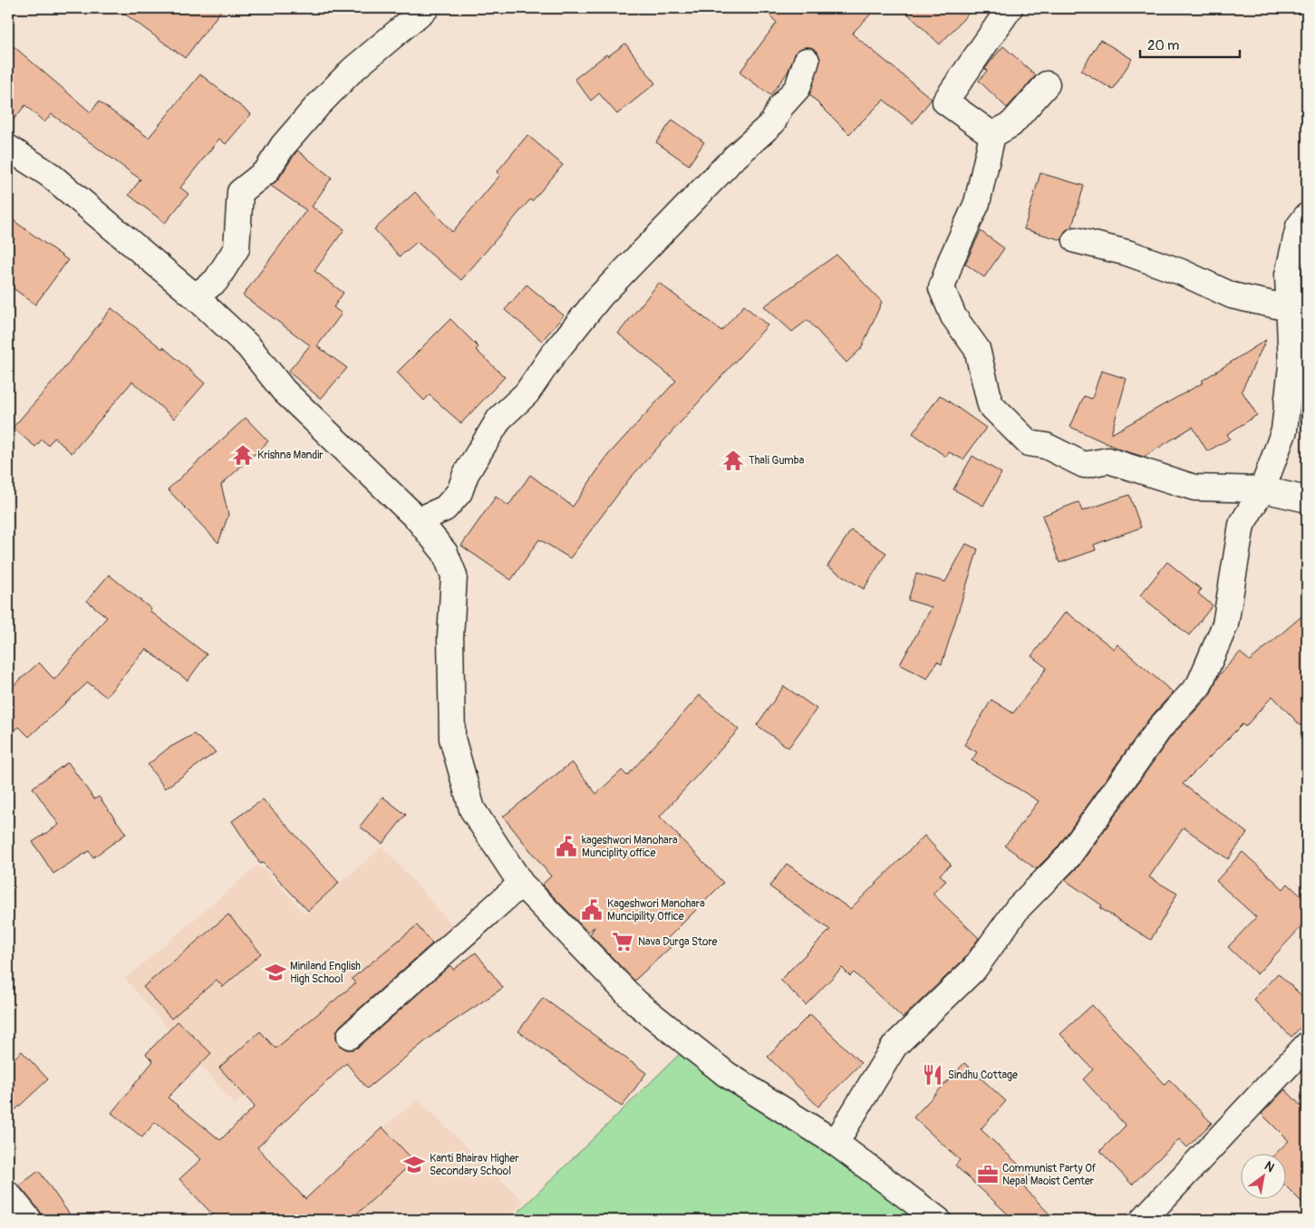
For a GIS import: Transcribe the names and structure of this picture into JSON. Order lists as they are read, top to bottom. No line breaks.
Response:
{"places":{"temple":["Krishna Mandir","Thali Gumba"],"public building":["kageshwori Manohara Munciplity office","Kageshwori Manohara Muncipility Office"],"supermarket":["Nava Durga Store"],"school or university":["Miniland English High School","Kanti Bhairav Higher Secondary School"],"restaurant":["Sindhu Cottage"],"office":["Communist Party Of Nepal Maoist Center"]},"scale_bar":"20 m","north":"top right"}
